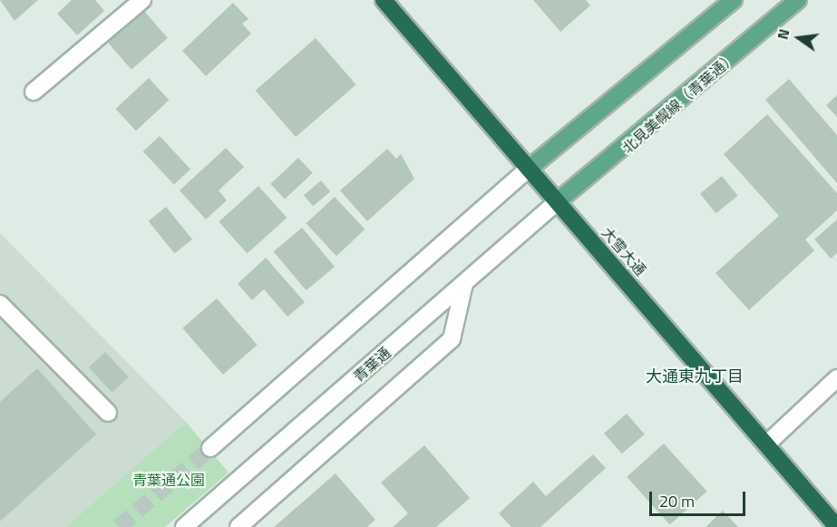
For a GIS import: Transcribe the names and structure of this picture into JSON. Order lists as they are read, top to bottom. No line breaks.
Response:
{"streets":{"highway":["大雪大通"],"main road":["北見美幌線（青葉通）"],"street":["青葉通"]},"crossings":[["北見美幌線（青葉通）","大雪大通"],["北見美幌線（青葉通）","青葉通"],["大雪大通","青葉通"]],"districts":["大通東九丁目"],"parks":["青葉通公園"],"scale_bar":"20 m","north":"left"}
